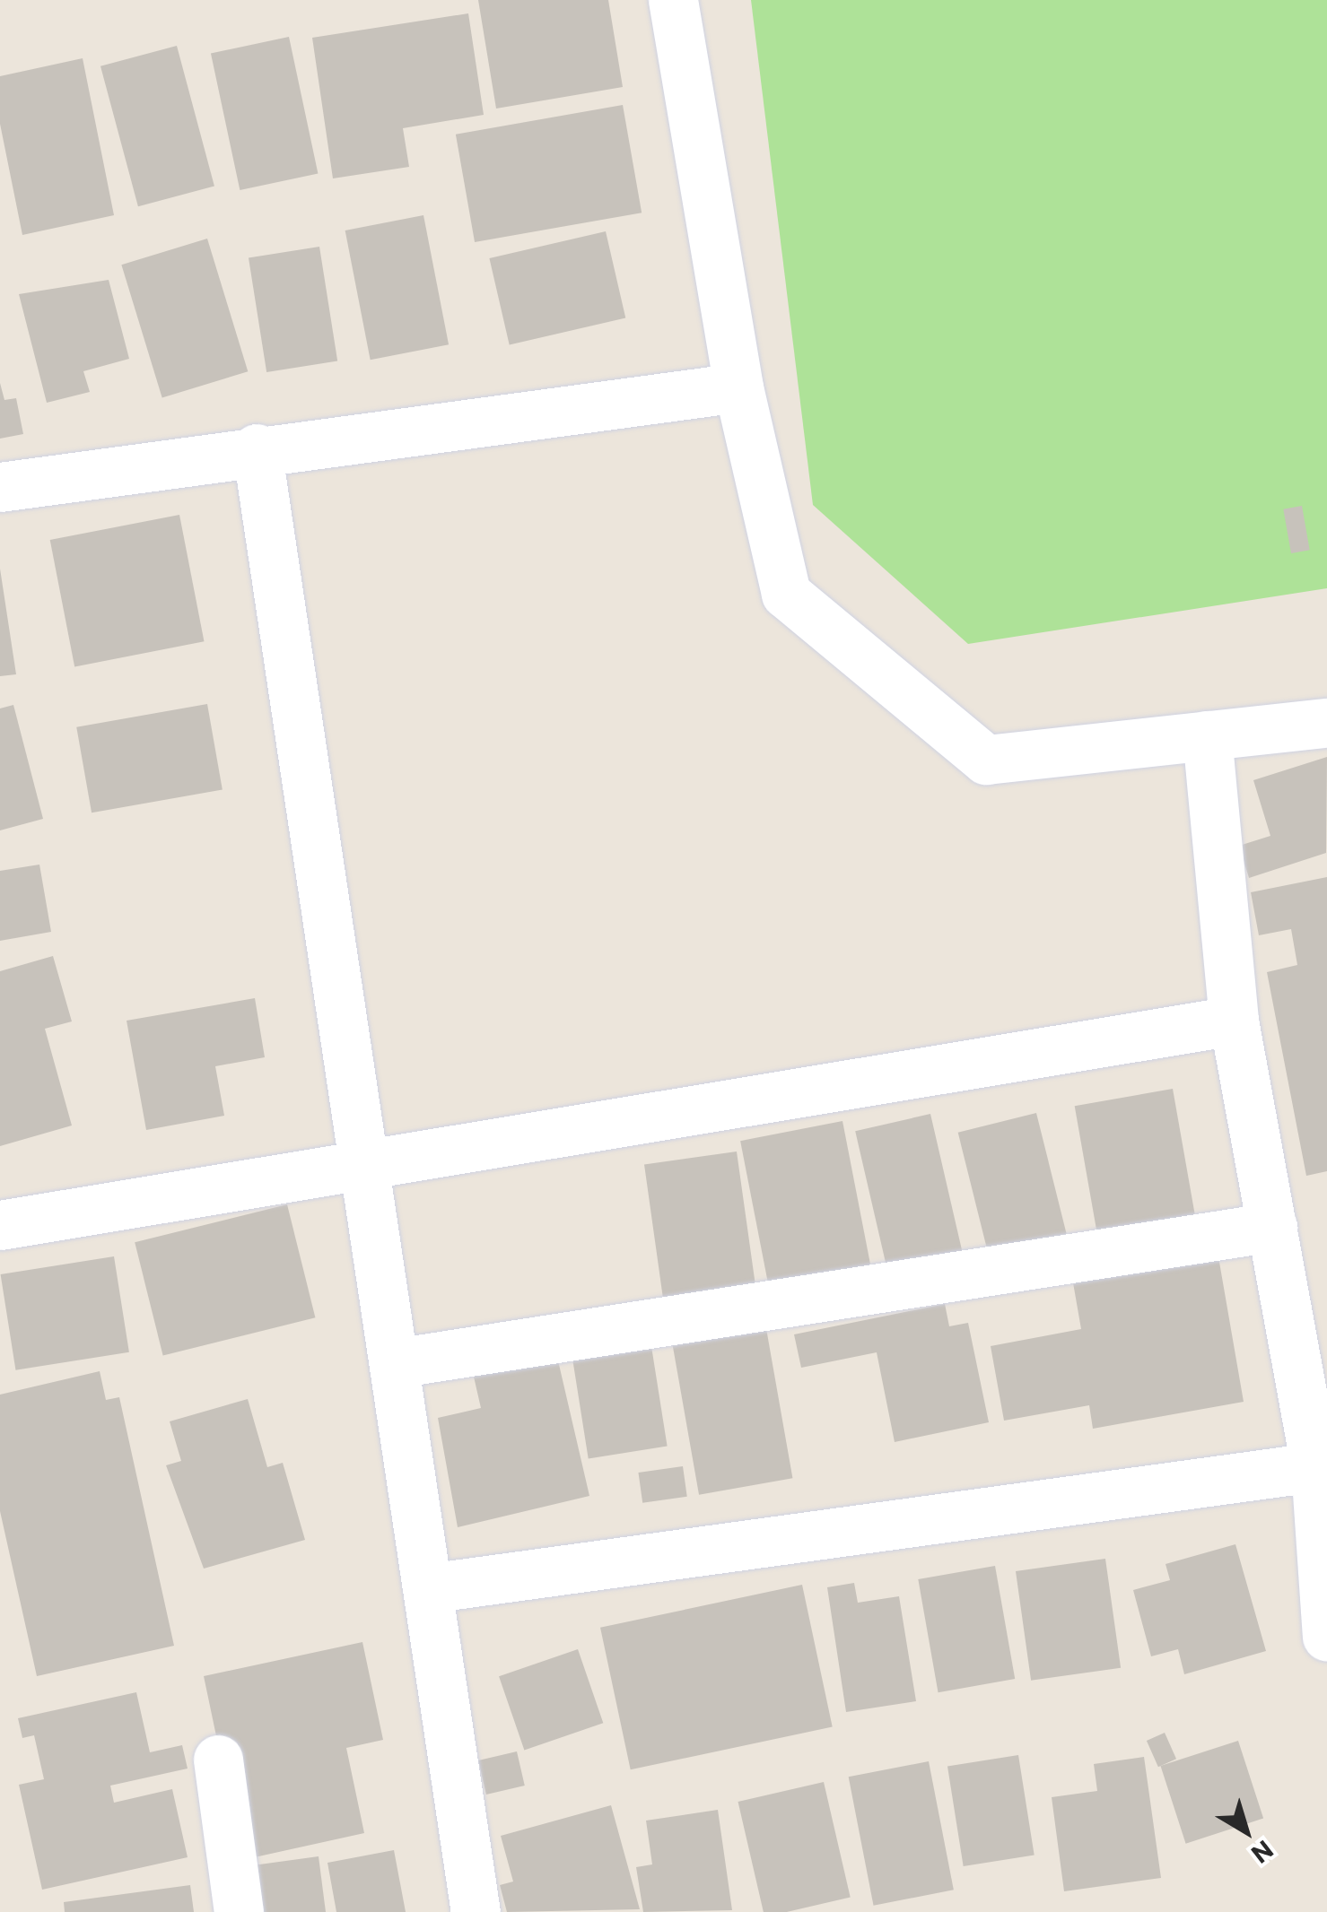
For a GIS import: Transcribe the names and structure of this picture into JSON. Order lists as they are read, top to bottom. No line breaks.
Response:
{"north":"bottom right"}
